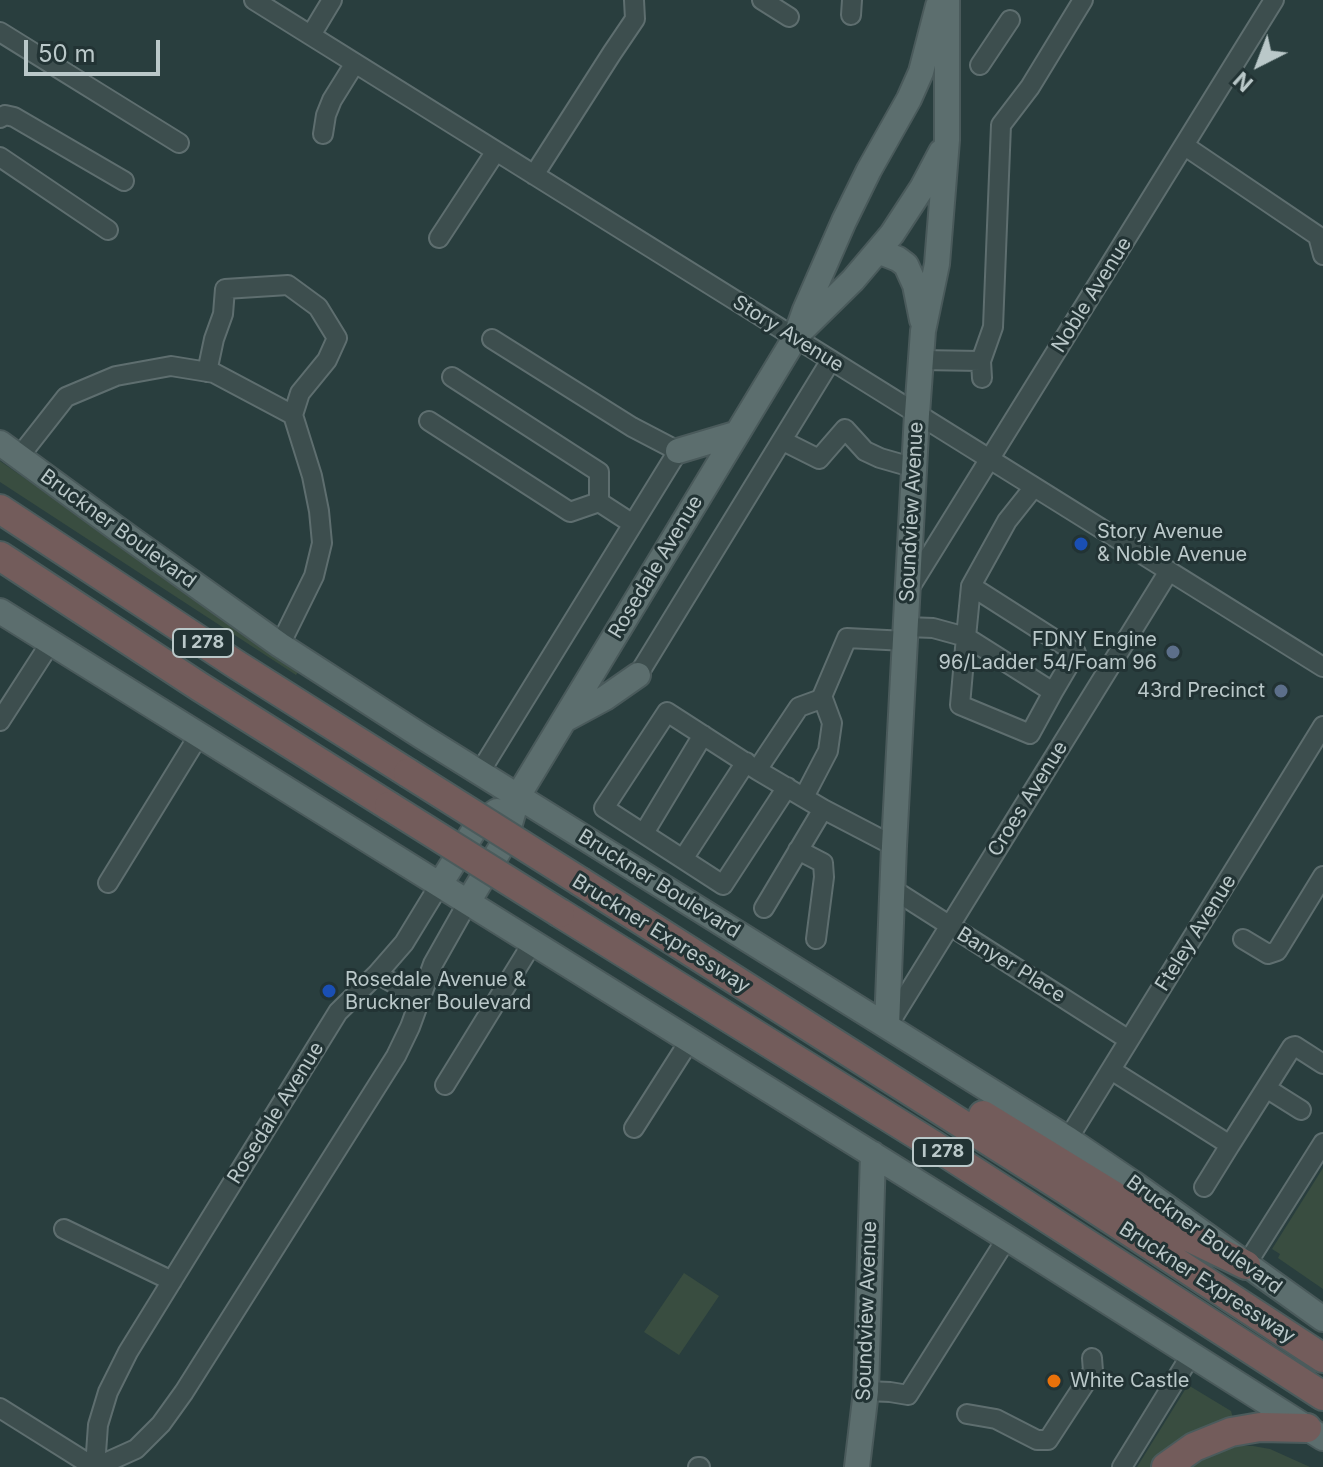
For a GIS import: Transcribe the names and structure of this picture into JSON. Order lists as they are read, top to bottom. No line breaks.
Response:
{"streets":{"highway":["I 278","Bruckner Expressway"],"main road":["Soundview Avenue","Bruckner Boulevard","Rosedale Avenue"],"street":["Noble Avenue","Story Avenue","Croes Avenue","Fteley Avenue","Banyer Place"]},"crossings":[["Noble Avenue","Story Avenue"],["Noble Avenue","Soundview Avenue"],["Story Avenue","Soundview Avenue"],["Story Avenue","Rosedale Avenue"],["Story Avenue","Croes Avenue"],["Soundview Avenue","Bruckner Boulevard"],["Soundview Avenue","Rosedale Avenue"],["Soundview Avenue","Croes Avenue"],["Soundview Avenue","Banyer Place"],["Bruckner Boulevard","Rosedale Avenue"],["Bruckner Boulevard","Croes Avenue"],["Bruckner Boulevard","Fteley Avenue"],["Croes Avenue","Banyer Place"],["Fteley Avenue","Banyer Place"]],"places":["Story Avenue & Noble Avenue","FDNY Engine 96/Ladder 54/Foam 96","43rd Precinct","Rosedale Avenue & Bruckner Boulevard","White Castle"],"scale_bar":"50 m","north":"bottom left"}
